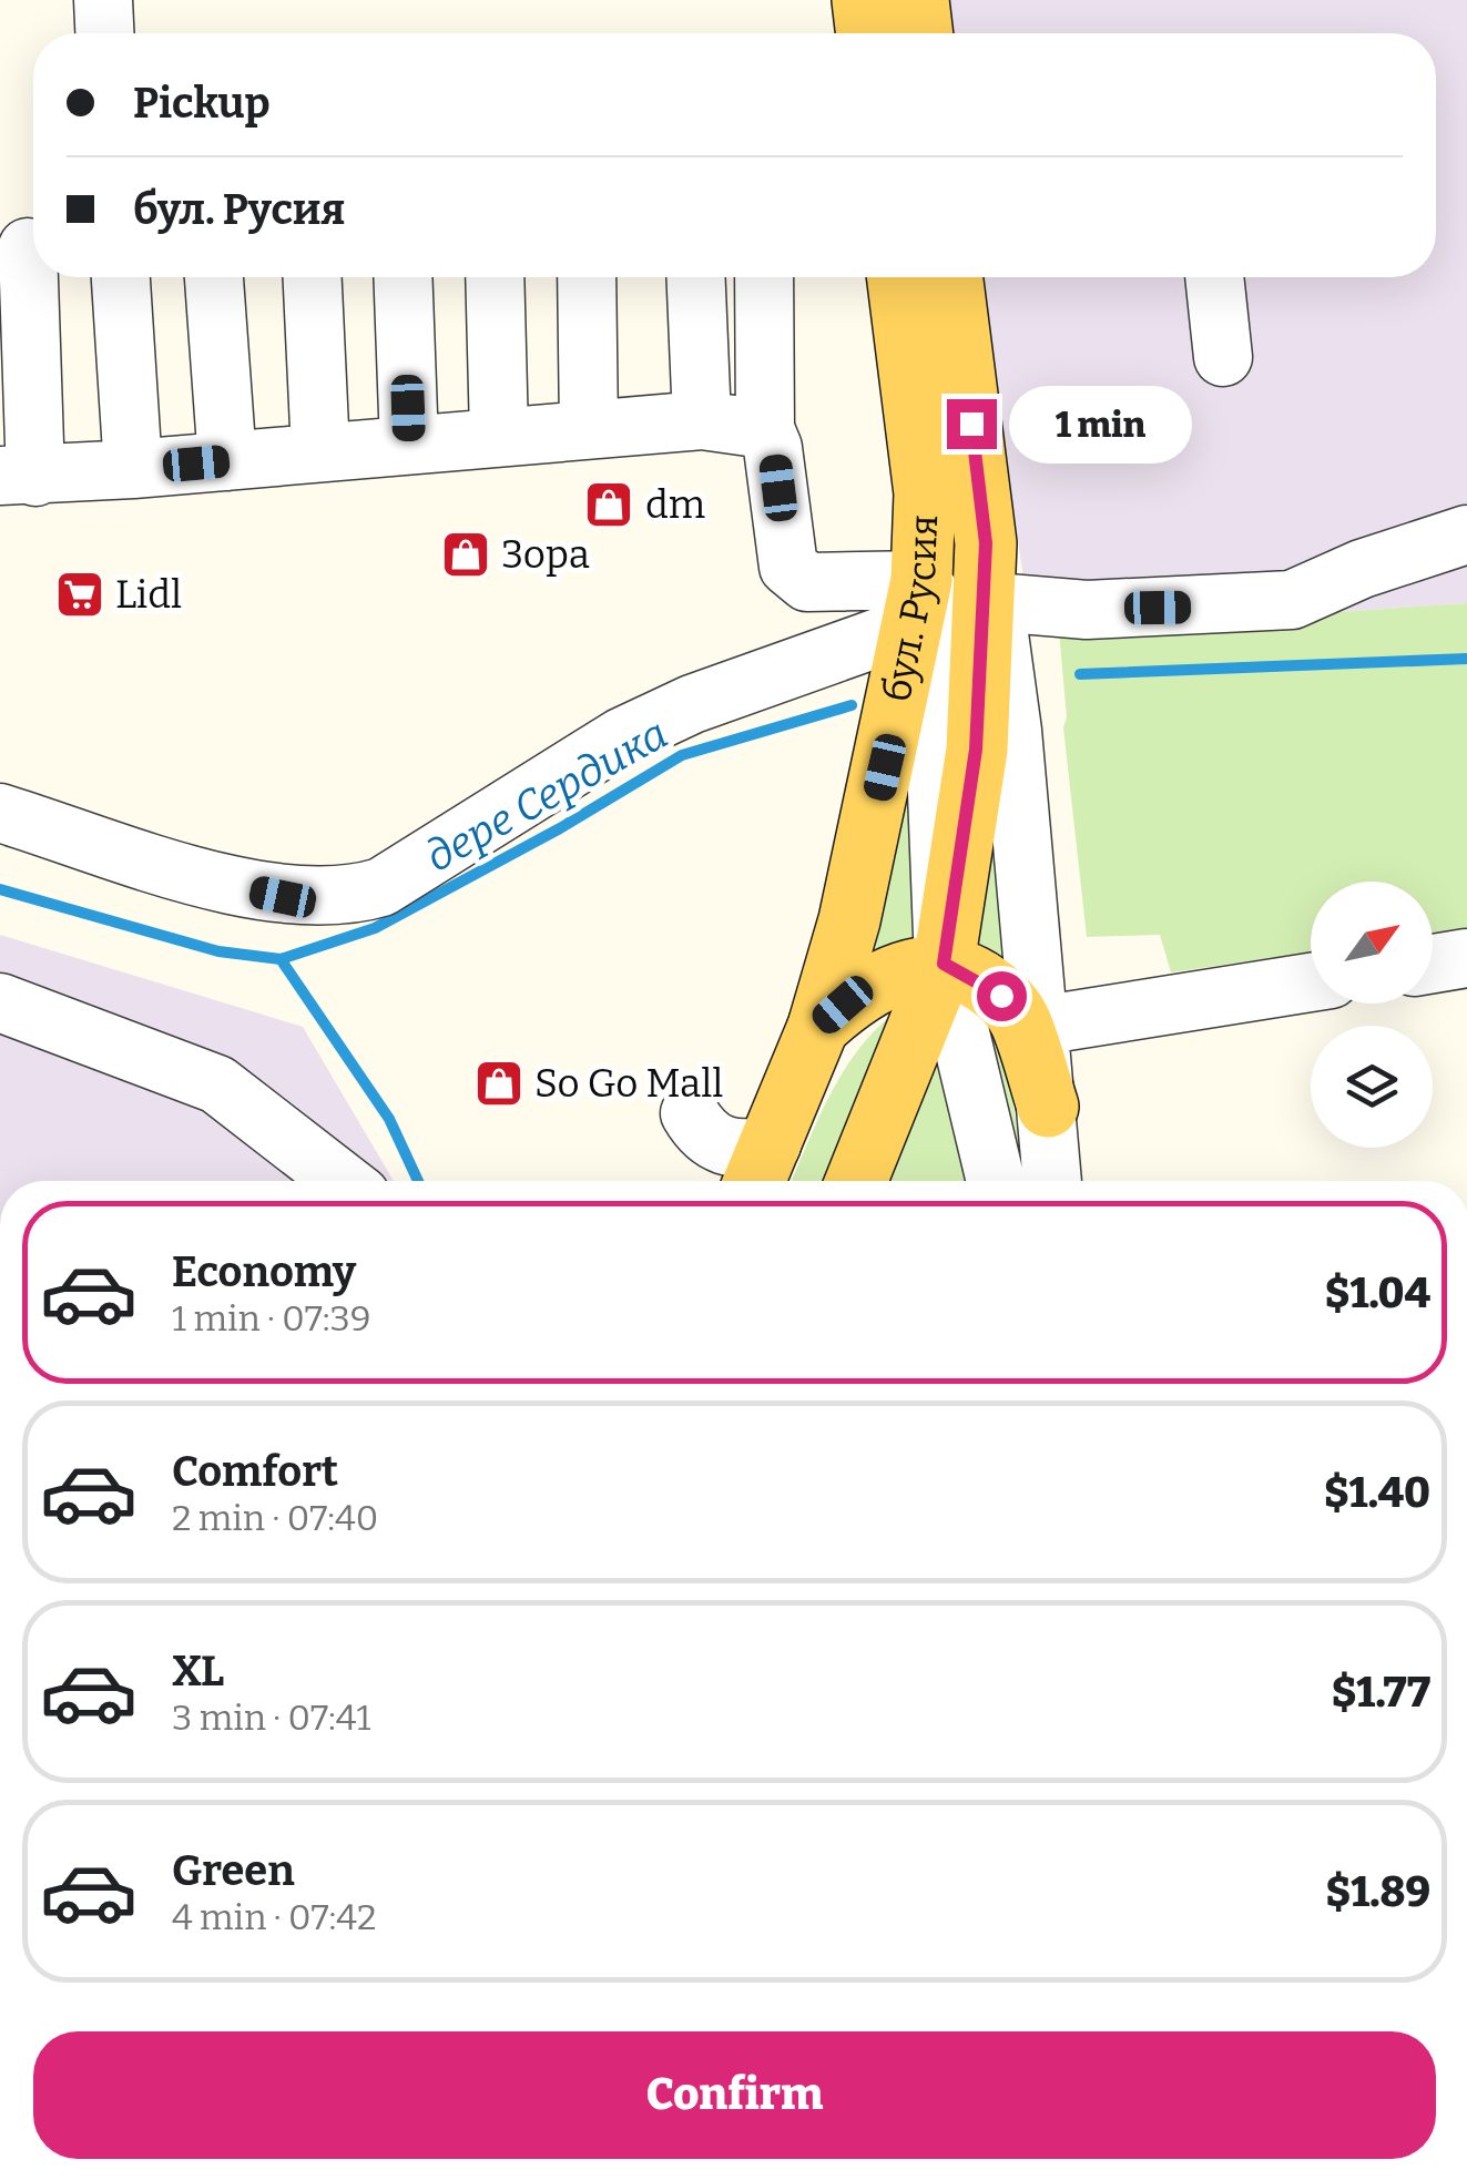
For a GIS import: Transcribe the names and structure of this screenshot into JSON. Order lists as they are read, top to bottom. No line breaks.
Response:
{"streets":{"main road":["бул. Русия"]},"water":["дере Сердика"],"places":{"shop":["dm","Зора","So Go Mall"],"supermarket":["Lidl"]},"north":"top right","page":{"banner":["Pickup","бул. Русия"],"bubble":"1 min","list":[{"name":"Economy","note":"1 min · 07:39","value":"$1.04"},{"name":"Comfort","note":"2 min · 07:40","value":"$1.40"},{"name":"XL","note":"3 min · 07:41","value":"$1.77"},{"name":"Green","note":"4 min · 07:42","value":"$1.89"}],"buttons":"Confirm"}}
